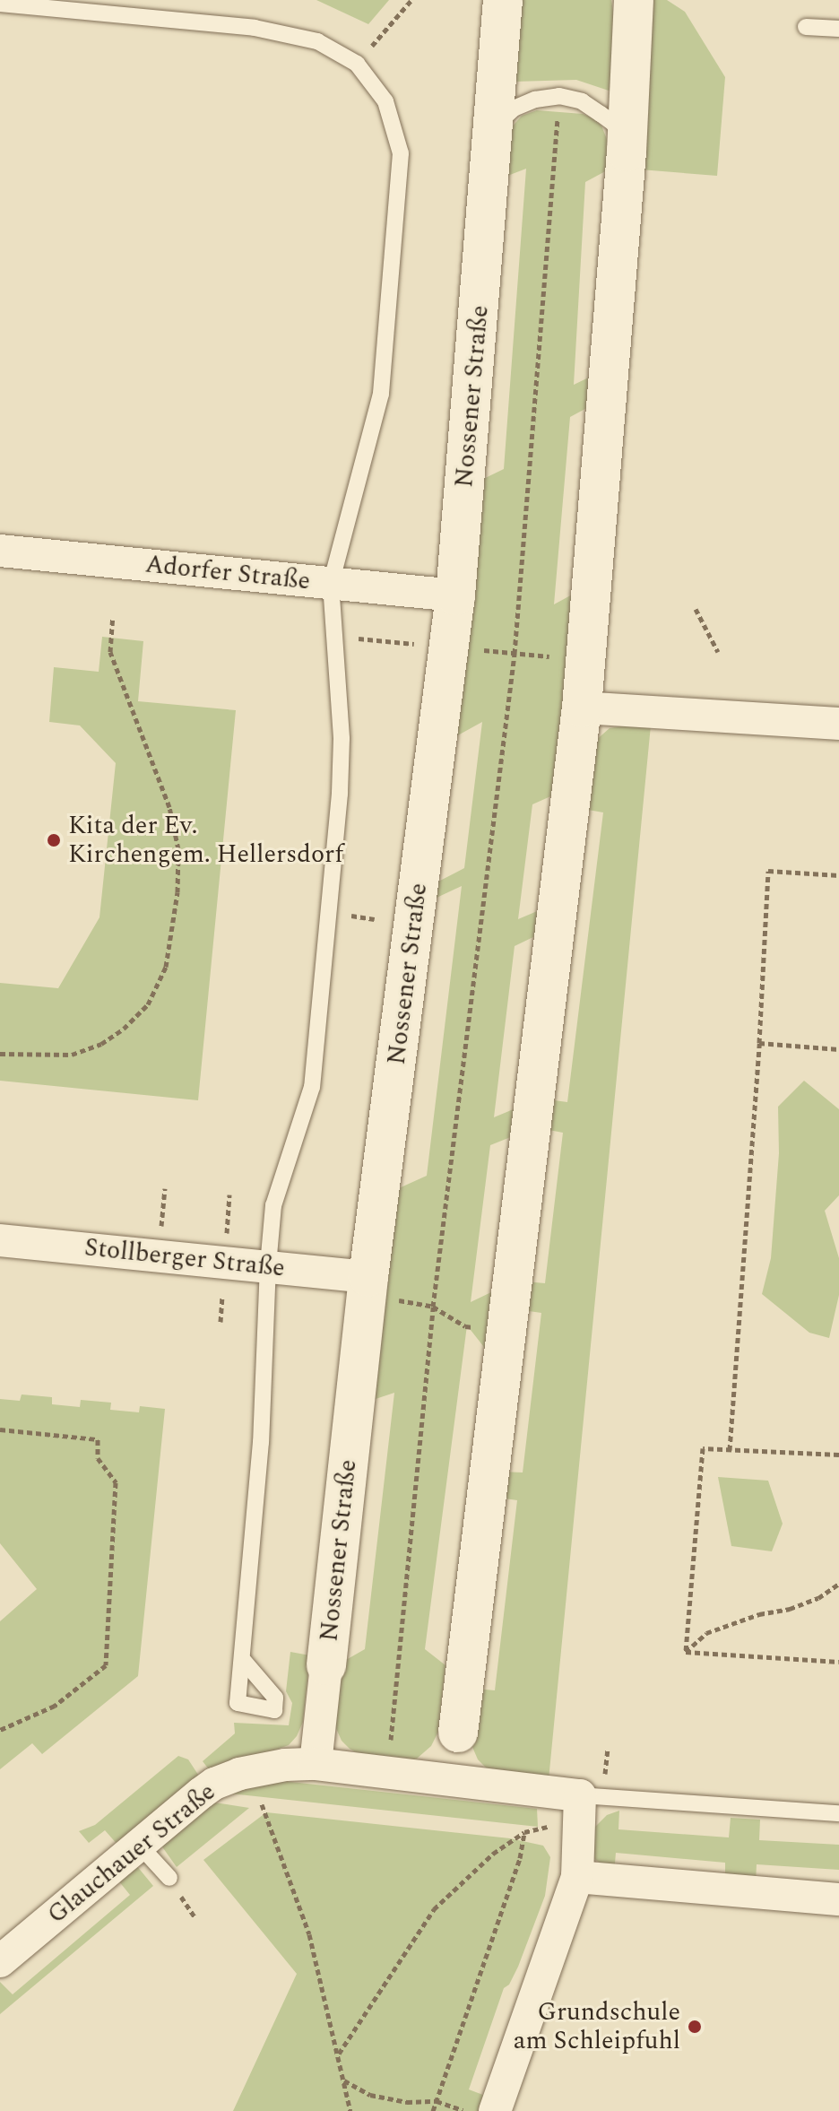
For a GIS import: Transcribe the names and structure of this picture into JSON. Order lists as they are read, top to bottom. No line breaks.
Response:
{"streets":{"street":["Nossener Straße","Adorfer Straße","Stollberger Straße","Glauchauer Straße"]},"crossings":[["Nossener Straße","Adorfer Straße"],["Nossener Straße","Stollberger Straße"],["Nossener Straße","Glauchauer Straße"]],"places":["Kita der Ev. Kirchengem. Hellersdorf","Grundschule am Schleipfuhl"]}
